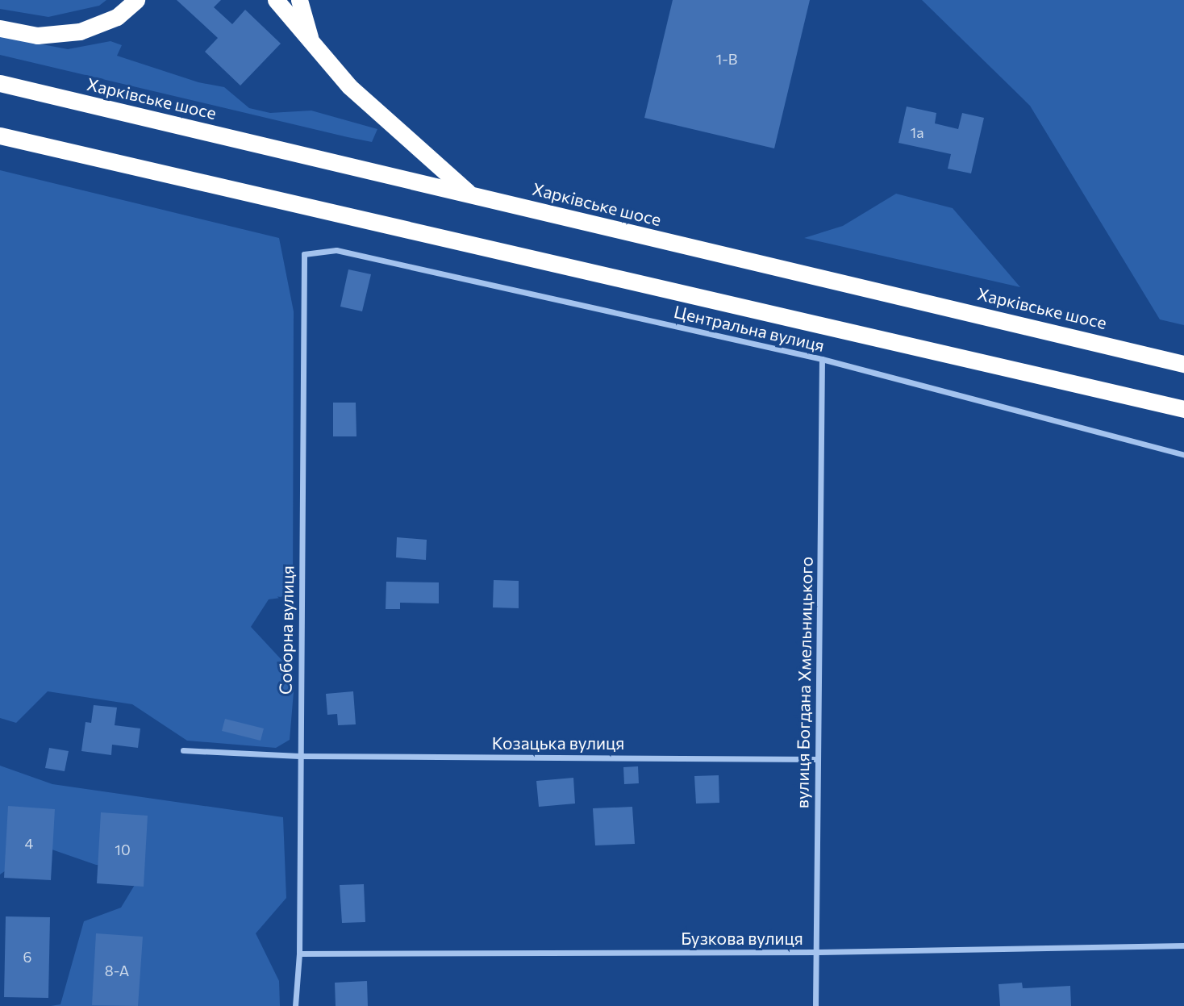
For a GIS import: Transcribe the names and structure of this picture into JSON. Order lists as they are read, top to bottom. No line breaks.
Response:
{"streets":{"highway":["Харківське шосе"],"street":["Центральна вулиця","Соборна вулиця","вулиця Богдана Хмельницького","Козацька вулиця","Бузкова вулиця"]},"crossings":[["Центральна вулиця","Соборна вулиця"],["Центральна вулиця","вулиця Богдана Хмельницького"],["Соборна вулиця","Козацька вулиця"],["Соборна вулиця","Бузкова вулиця"],["вулиця Богдана Хмельницького","Козацька вулиця"],["вулиця Богдана Хмельницького","Бузкова вулиця"]],"house_numbers":["1-В","1а","4","10","6","8-А"]}
